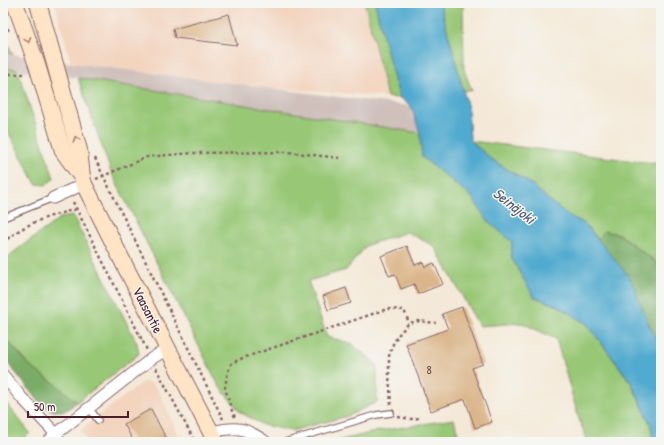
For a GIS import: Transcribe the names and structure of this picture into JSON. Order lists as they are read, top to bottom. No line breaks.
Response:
{"streets":{"main road":["Vaasantie"]},"water":["Seinäjoki"],"house_numbers":["8"],"scale_bar":"50 m"}
